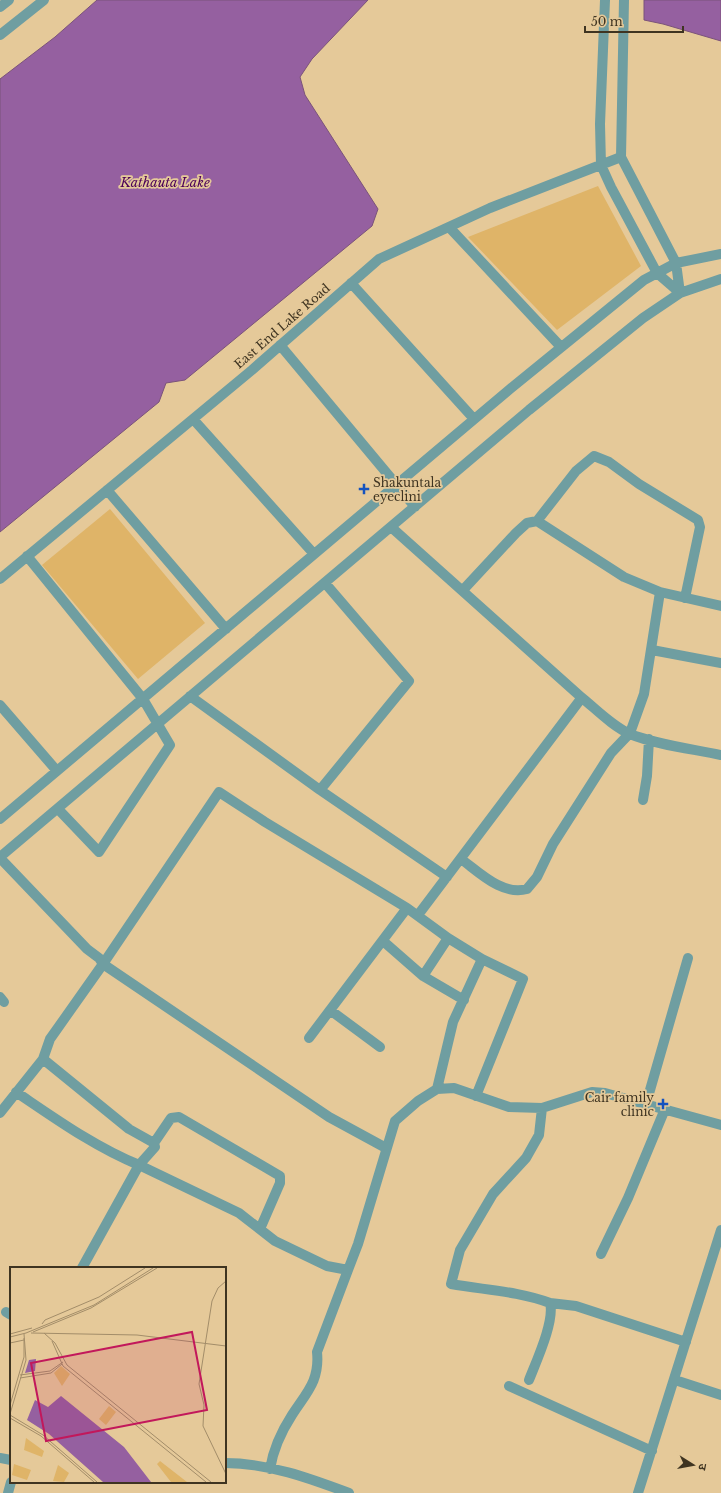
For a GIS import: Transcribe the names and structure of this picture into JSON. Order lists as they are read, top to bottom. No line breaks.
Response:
{"streets":{"street":["East End Lake Road"]},"water":["Kathauta Lake"],"places":{"health":["Shakuntala eyeclini","Cair family clinic"]},"scale_bar":"50 m","north":"right"}
